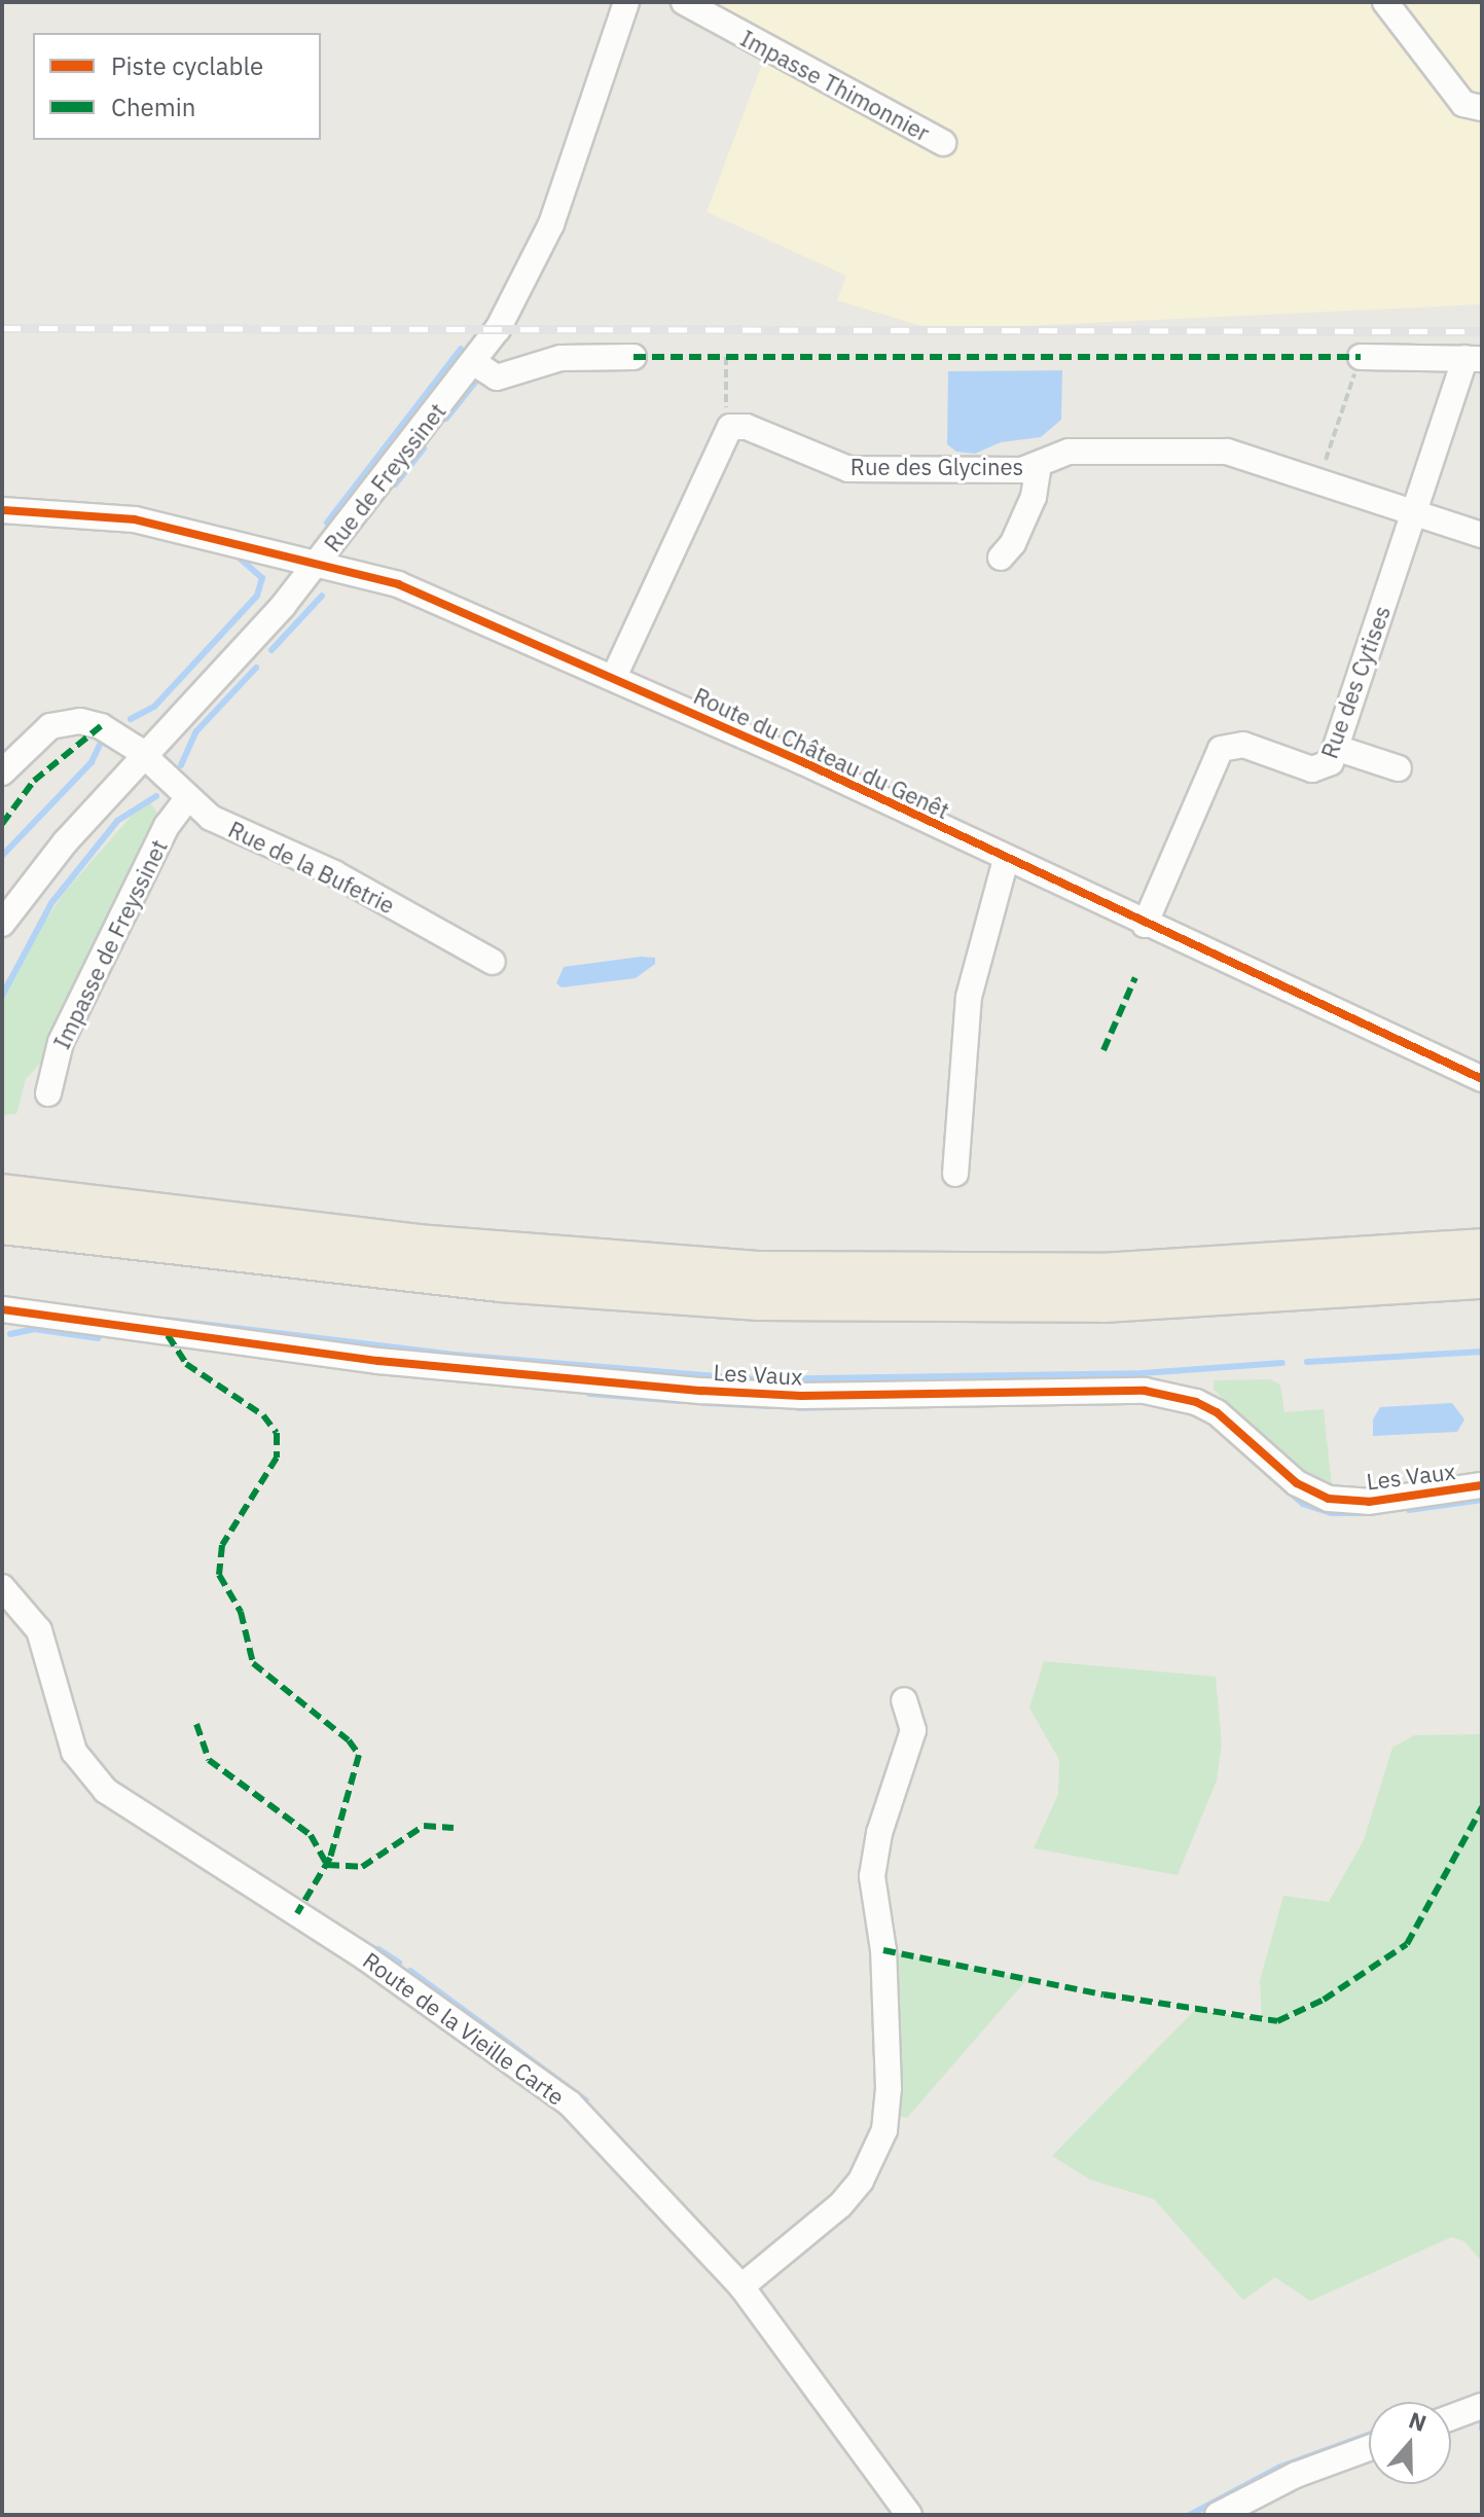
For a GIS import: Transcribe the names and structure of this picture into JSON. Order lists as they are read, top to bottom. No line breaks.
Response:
{"streets":{"street":["Impasse Thimonnier","Rue des Glycines","Rue de Freyssinet","Rue des Cytises","Route du Château du Genêt","Rue de la Bufetrie","Impasse de Freyssinet","Les Vaux","Route de la Vieille Carte"]},"crossings":[["Rue des Glycines","Rue des Cytises"],["Rue de Freyssinet","Route du Château du Genêt"],["Rue de Freyssinet","Rue de la Bufetrie"],["Rue des Cytises","Route du Château du Genêt"],["Rue de la Bufetrie","Impasse de Freyssinet"]],"legend":["Piste cyclable","Chemin"],"north":"top"}
